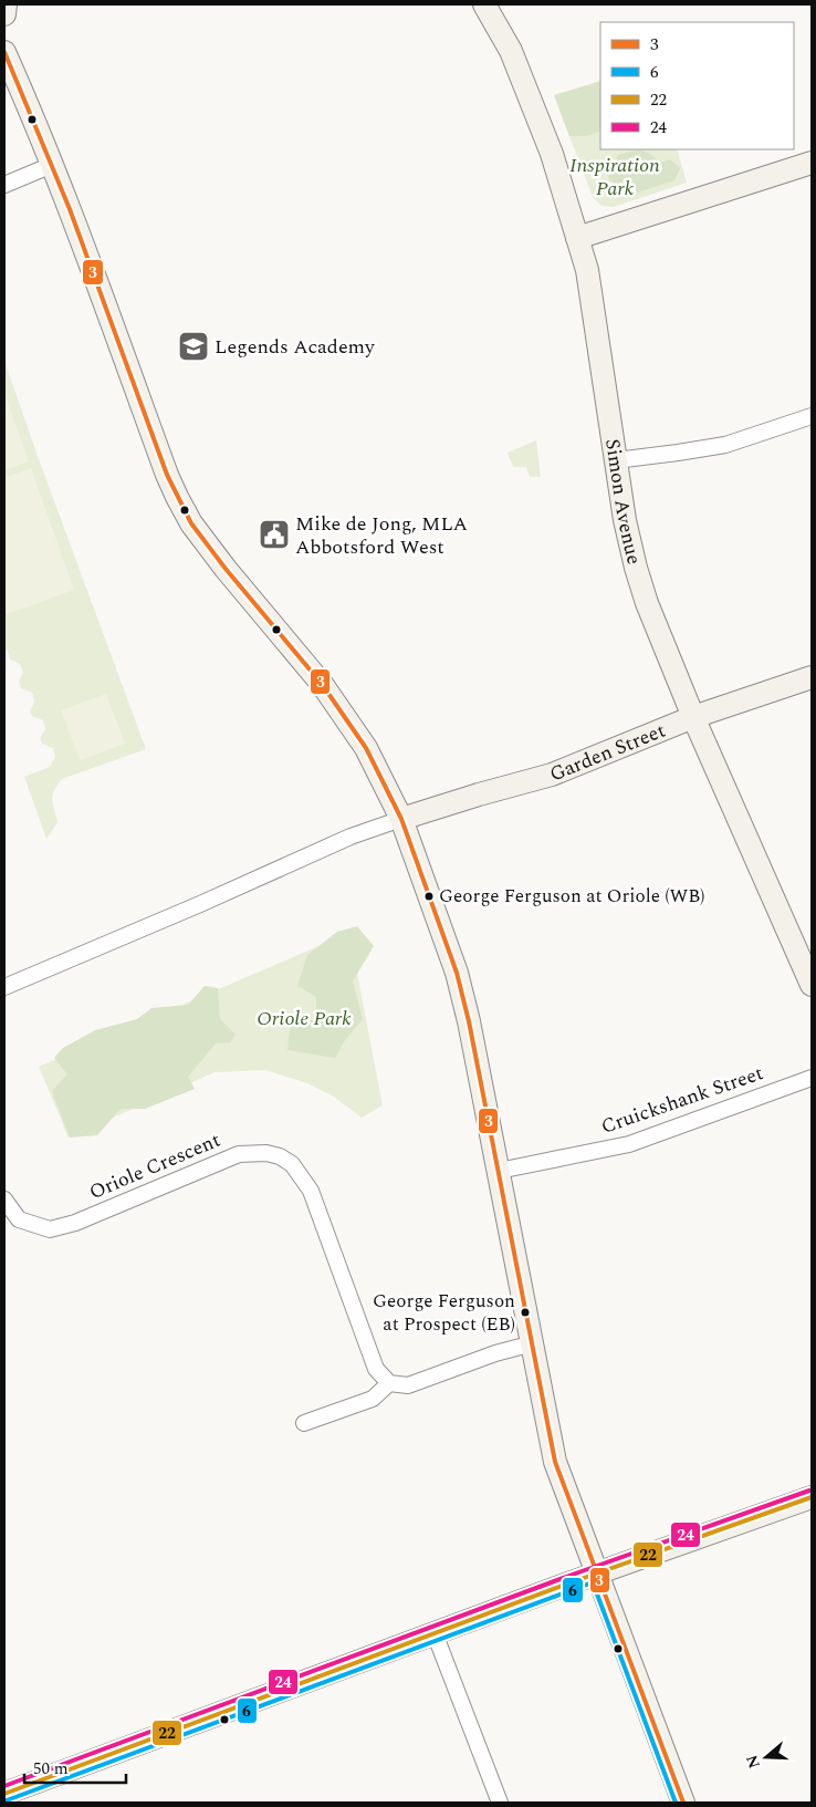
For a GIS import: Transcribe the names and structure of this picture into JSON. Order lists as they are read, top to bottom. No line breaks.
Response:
{"streets":{"main road":["Simon Avenue","Garden Street"],"street":["Cruickshank Street","Oriole Crescent"]},"crossings":[["Simon Avenue","Garden Street"]],"parks":["Inspiration Park","Oriole Park"],"places":{"school or university":["Legends Academy"],"public building":["Mike de Jong, MLA Abbotsford West"],"other":["George Ferguson at Oriole (WB)","George Ferguson at Prospect (EB)"]},"lines":["transit line 3","transit line 24","transit line 22","transit line 6"],"legend":["3","6","22","24"],"scale_bar":"50 m","north":"left"}
